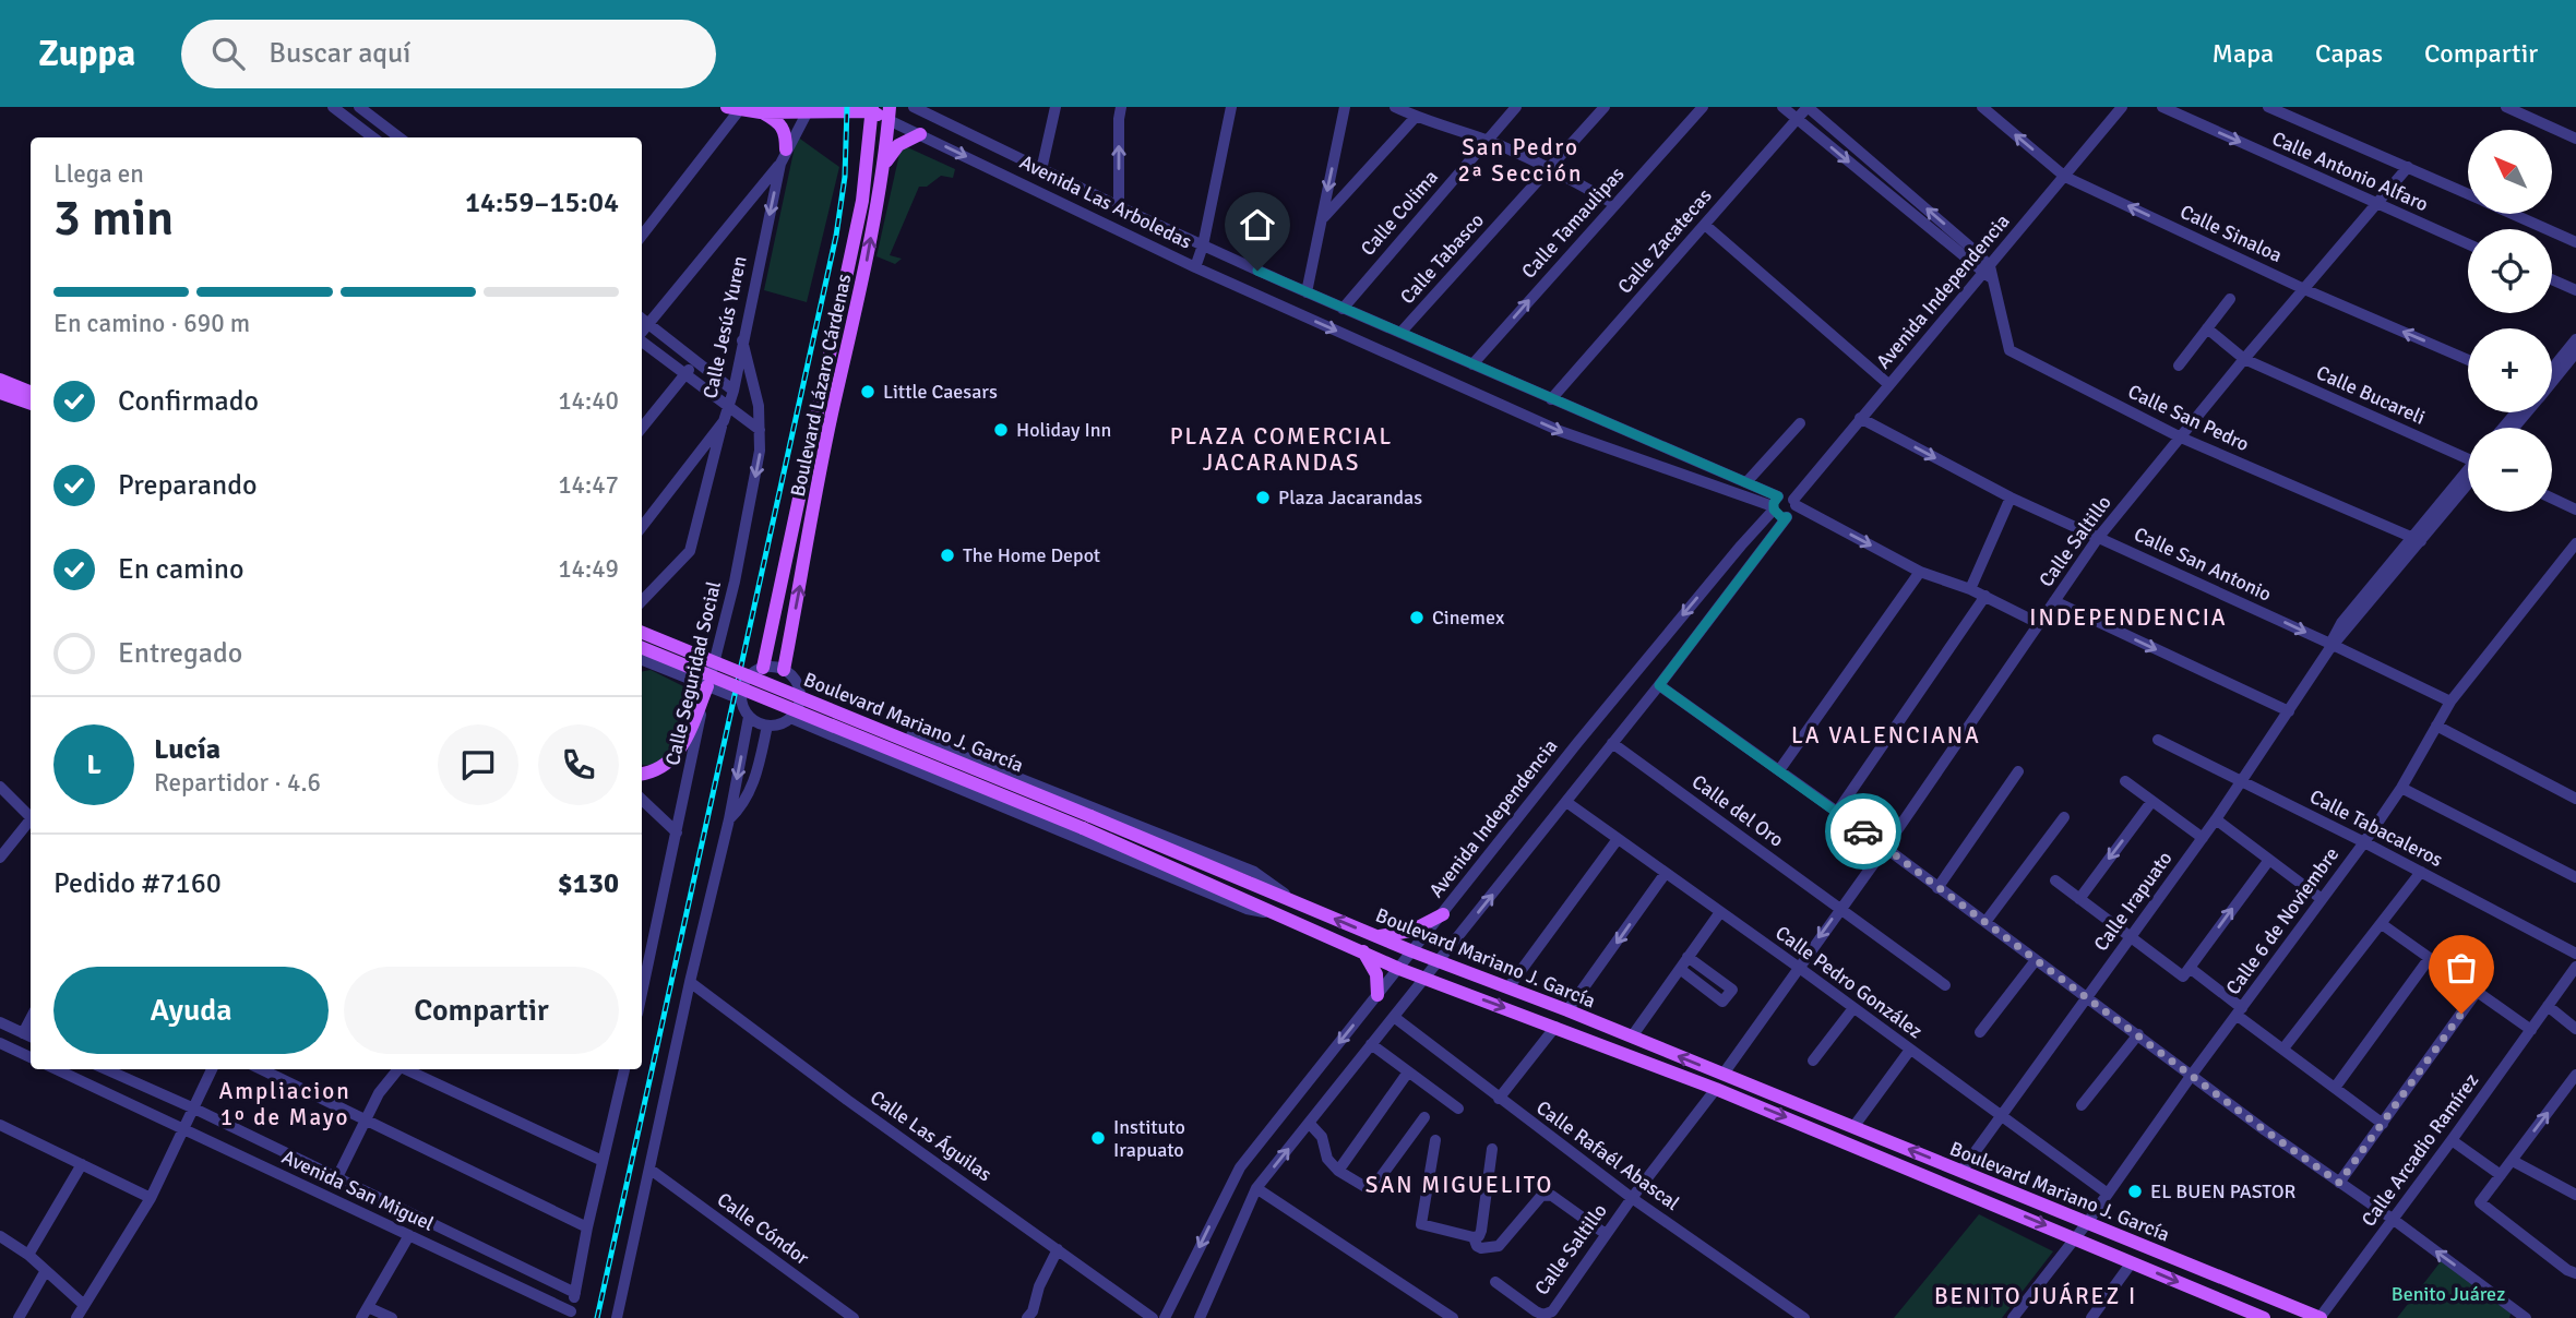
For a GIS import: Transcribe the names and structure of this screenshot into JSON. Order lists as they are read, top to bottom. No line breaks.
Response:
{"streets":{"main road":["Boulevard Lázaro Cárdenas","Boulevard Mariano J. García"],"street":["Calle Antonio Alfaro","Avenida Las Arboledas","Calle Colima","Calle Tamaulipas","Calle Sinaloa","Calle Zacatecas","Calle Tabasco","Avenida Independencia","Calle Jesús Yuren","Calle Bucareli","Calle San Pedro","Calle Saltillo","Calle San Antonio","Calle Seguridad Social","Calle del Oro","Calle Tabacaleros","Calle Irapuato","Calle 6 de Noviembre","Calle Pedro González","Calle Las Águilas","Calle Arcadio Ramírez","Calle Rafaél Abascal","Avenida San Miguel","Calle Cóndor"]},"crossings":[["Calle Antonio Alfaro","Calle Saltillo"],["Avenida Las Arboledas","Calle Colima"],["Avenida Las Arboledas","Calle Tamaulipas"],["Avenida Las Arboledas","Calle Zacatecas"],["Avenida Las Arboledas","Calle Tabasco"],["Avenida Las Arboledas","Avenida Independencia"],["Avenida Las Arboledas","Boulevard Lázaro Cárdenas"],["Calle Sinaloa","Avenida Independencia"],["Calle Sinaloa","Calle Saltillo"],["Avenida Independencia","Calle San Pedro"],["Avenida Independencia","Calle San Antonio"],["Avenida Independencia","Boulevard Mariano J. García"],["Calle Jesús Yuren","Calle Seguridad Social"],["Calle Bucareli","Calle Saltillo"],["Calle San Pedro","Calle Saltillo"],["Calle San Pedro","Calle Irapuato"],["Calle Saltillo","Calle San Antonio"],["Calle Saltillo","Boulevard Mariano J. García"],["Calle Saltillo","Calle del Oro"],["Calle Saltillo","Calle Pedro González"],["Calle Saltillo","Calle Rafaél Abascal"],["Calle San Antonio","Calle Irapuato"],["Calle San Antonio","Calle 6 de Noviembre"],["Boulevard Mariano J. García","Calle Irapuato"],["Boulevard Mariano J. García","Calle 6 de Noviembre"],["Boulevard Mariano J. García","Calle Arcadio Ramírez"],["Calle Tabacaleros","Calle Irapuato"],["Calle Tabacaleros","Calle 6 de Noviembre"],["Calle Irapuato","Calle Pedro González"],["Calle 6 de Noviembre","Calle Pedro González"]],"one_way":["Calle Tamaulipas","Calle Sinaloa"],"districts":["San Pedro 2ª Sección","PLAZA COMERCIAL JACARANDAS","INDEPENDENCIA","LA VALENCIANA","Ampliacion 1º de Mayo","SAN MIGUELITO","BENITO JUÁREZ I"],"parks":["Benito Juárez"],"places":["Little Caesars","Holiday Inn","Plaza Jacarandas","The Home Depot","Cinemex","Instituto Irapuato","EL BUEN PASTOR"],"north":"top left","page":{"header":"Zuppa","search":"Buscar aquí","nav":["Mapa","Capas","Compartir"],"map_buttons":["+","−"],"heading":["3 min","Llega en","14:59–15:04"],"panel":["Lucía","Repartidor · 4.6","Pedido #7160","$130"],"bar":"En camino · 690 m","list":[["Confirmado","14:40"],["Preparando","14:47"],["En camino","14:49"],"Entregado"],"round":"L","buttons":["Ayuda","Compartir"]}}
